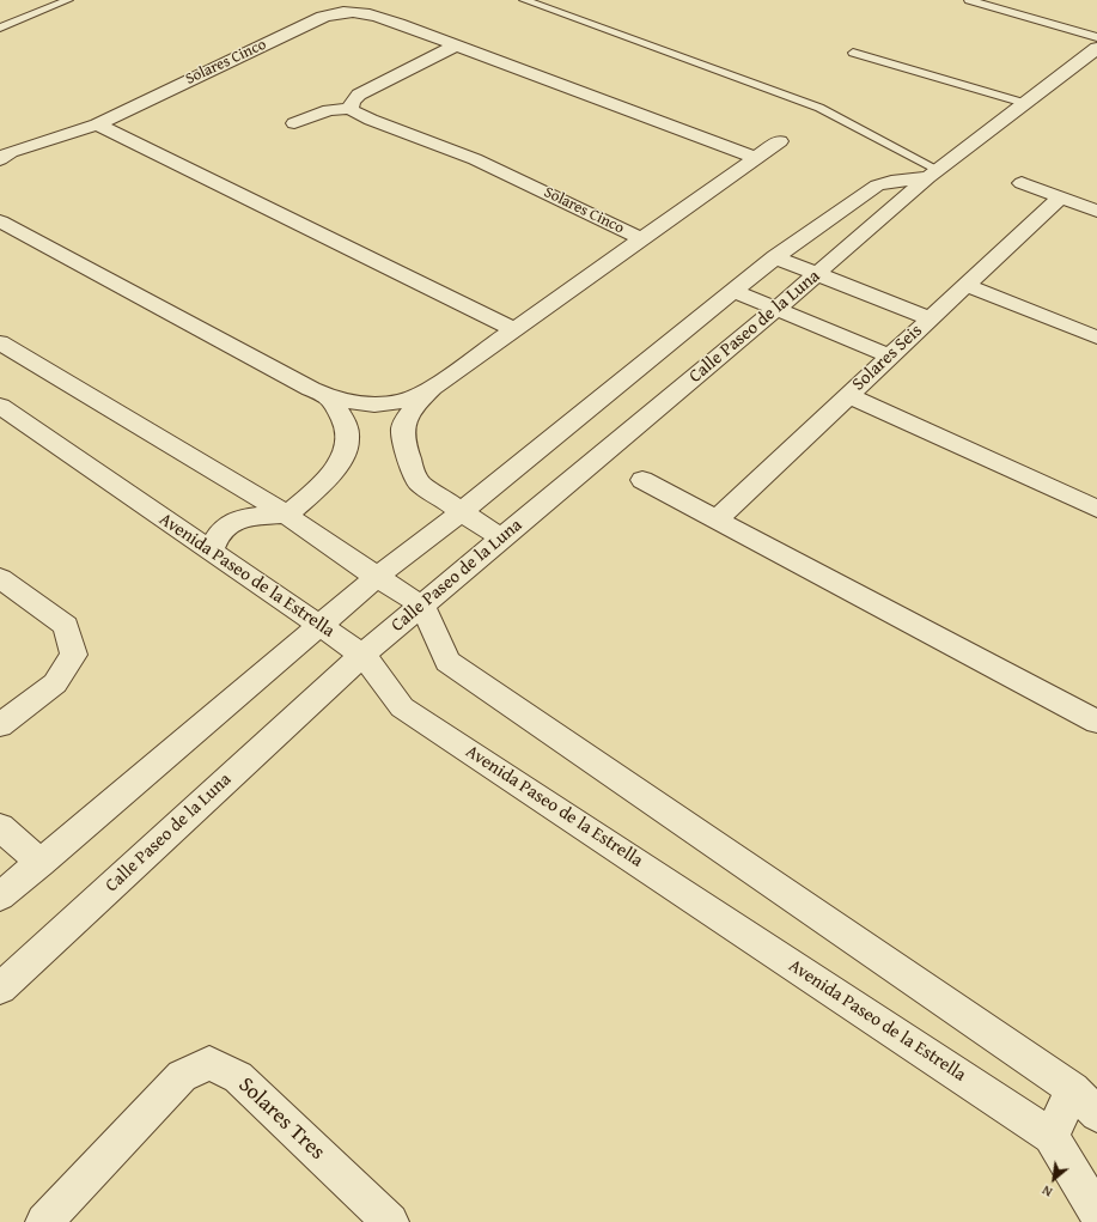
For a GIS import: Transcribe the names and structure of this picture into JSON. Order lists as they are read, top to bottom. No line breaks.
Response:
{"streets":{"street":["Solares Cinco","Calle Paseo de la Luna","Solares Seis","Avenida Paseo de la Estrella","Solares Tres"]},"crossings":[["Solares Cinco","Calle Paseo de la Luna"],["Calle Paseo de la Luna","Avenida Paseo de la Estrella"]],"north":"bottom left"}
